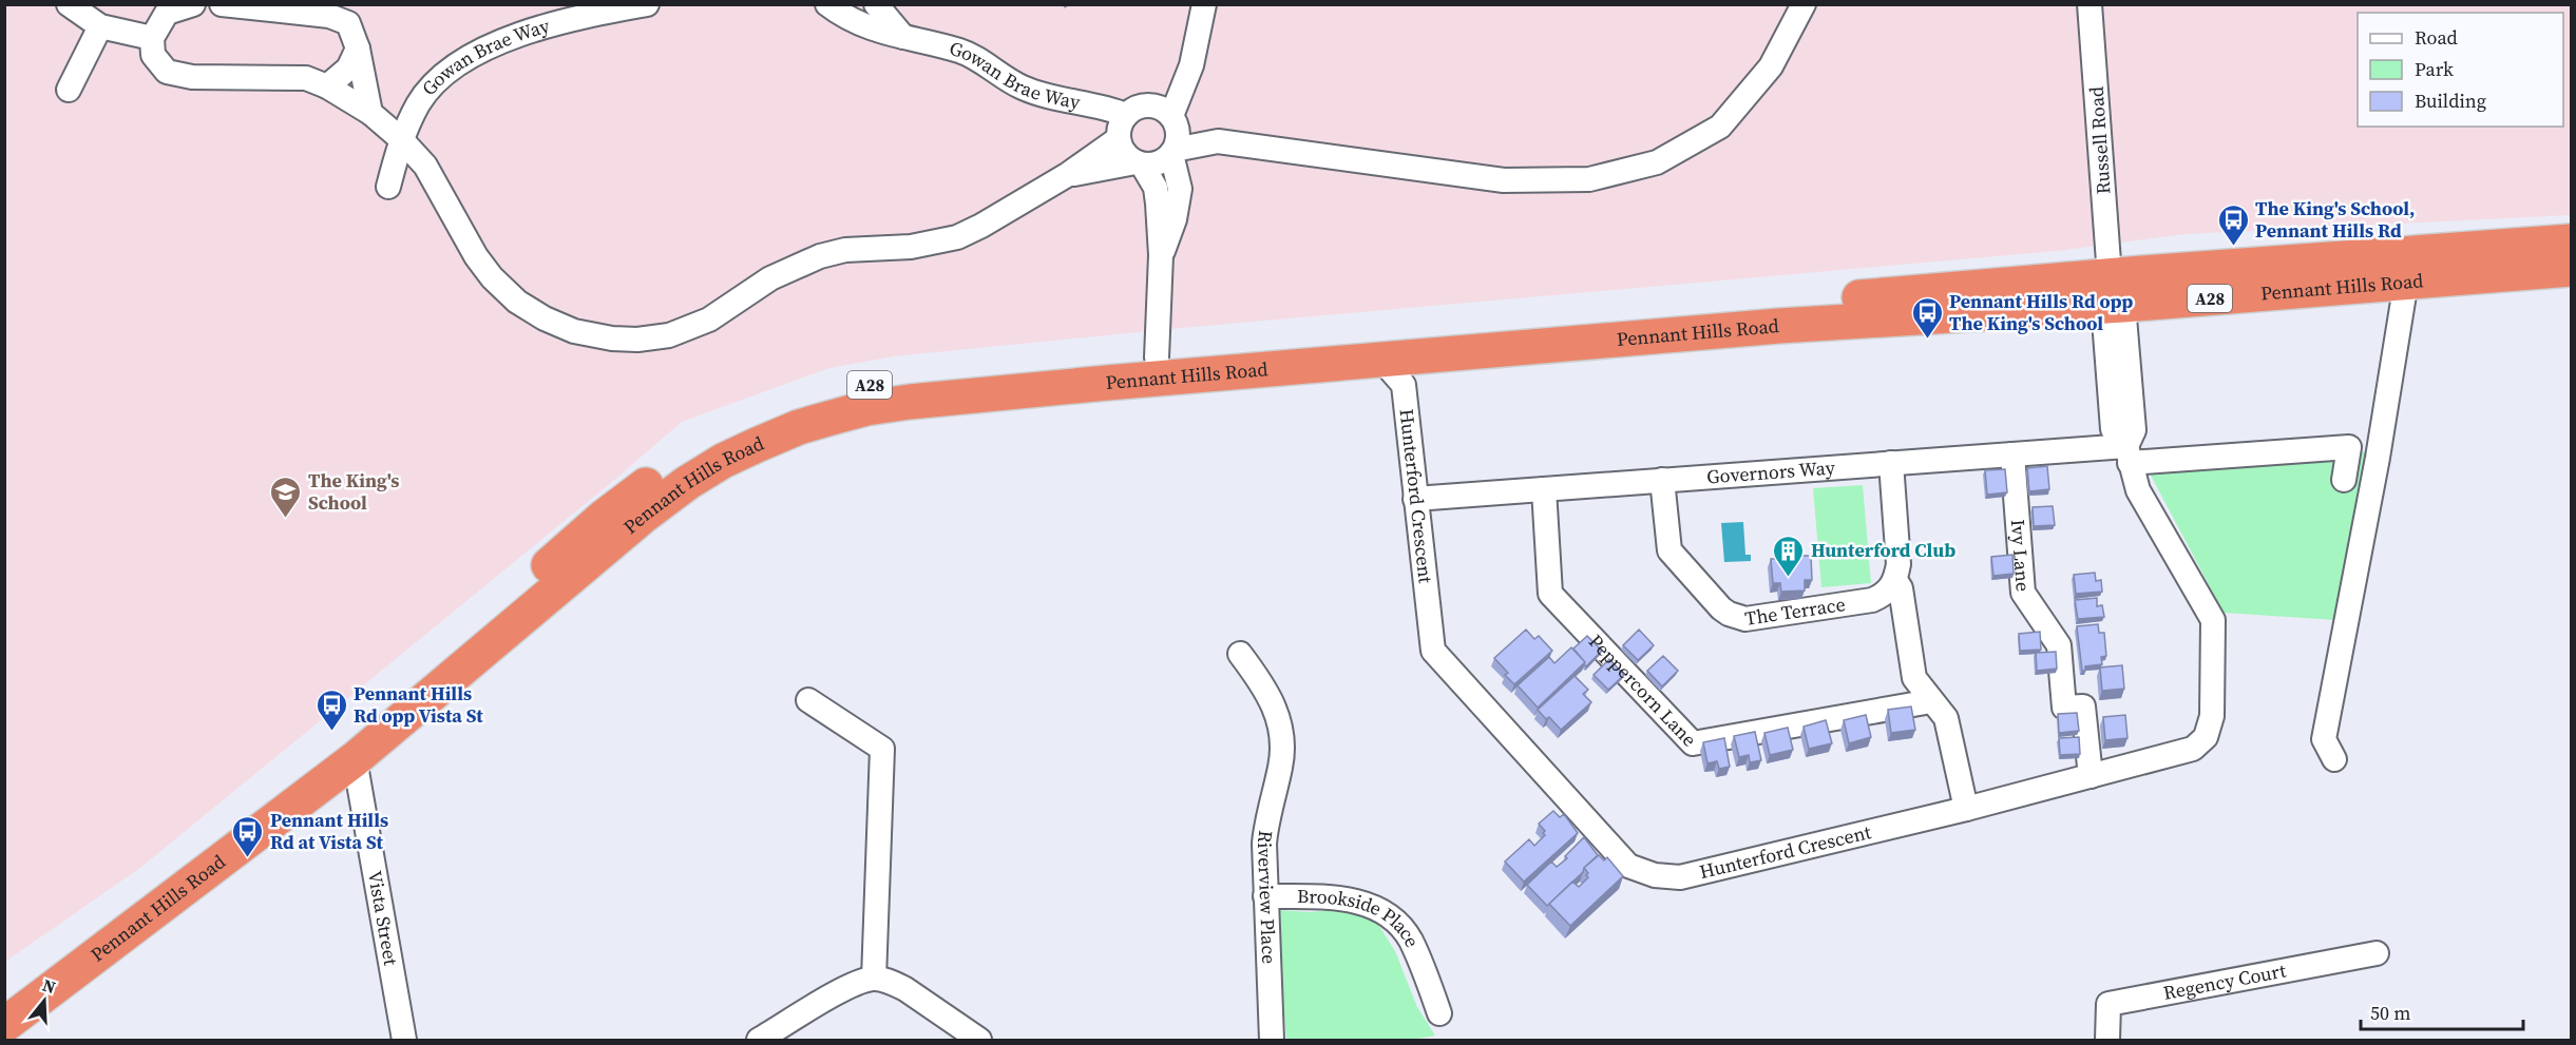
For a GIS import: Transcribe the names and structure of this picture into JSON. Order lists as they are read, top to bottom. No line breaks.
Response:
{"streets":{"highway":["Pennant Hills Road","A28"],"street":["Gowan Brae Way","Russell Road","Governors Way","Hunterford Crescent","Ivy Lane","The Terrace","Peppercorn Lane","Riverview Place","Vista Street","Brookside Place","Regency Court"]},"crossings":[["Russell Road","Pennant Hills Road"],["Russell Road","Hunterford Crescent"],["Pennant Hills Road","Hunterford Crescent"],["Pennant Hills Road","Vista Street"],["Governors Way","Hunterford Crescent"],["Governors Way","Ivy Lane"],["Governors Way","The Terrace"],["Governors Way","Peppercorn Lane"],["Hunterford Crescent","Ivy Lane"],["Riverview Place","Brookside Place"]],"places":{"bus stop":["The King's School, Pennant Hills Rd","Pennant Hills Rd opp The King's School","Pennant Hills Rd opp Vista St","Pennant Hills Rd at Vista St"],"school or university":["The King's School"],"building":["Hunterford Club"]},"legend":["Road","Park","Building"],"scale_bar":"50 m","north":"top"}
